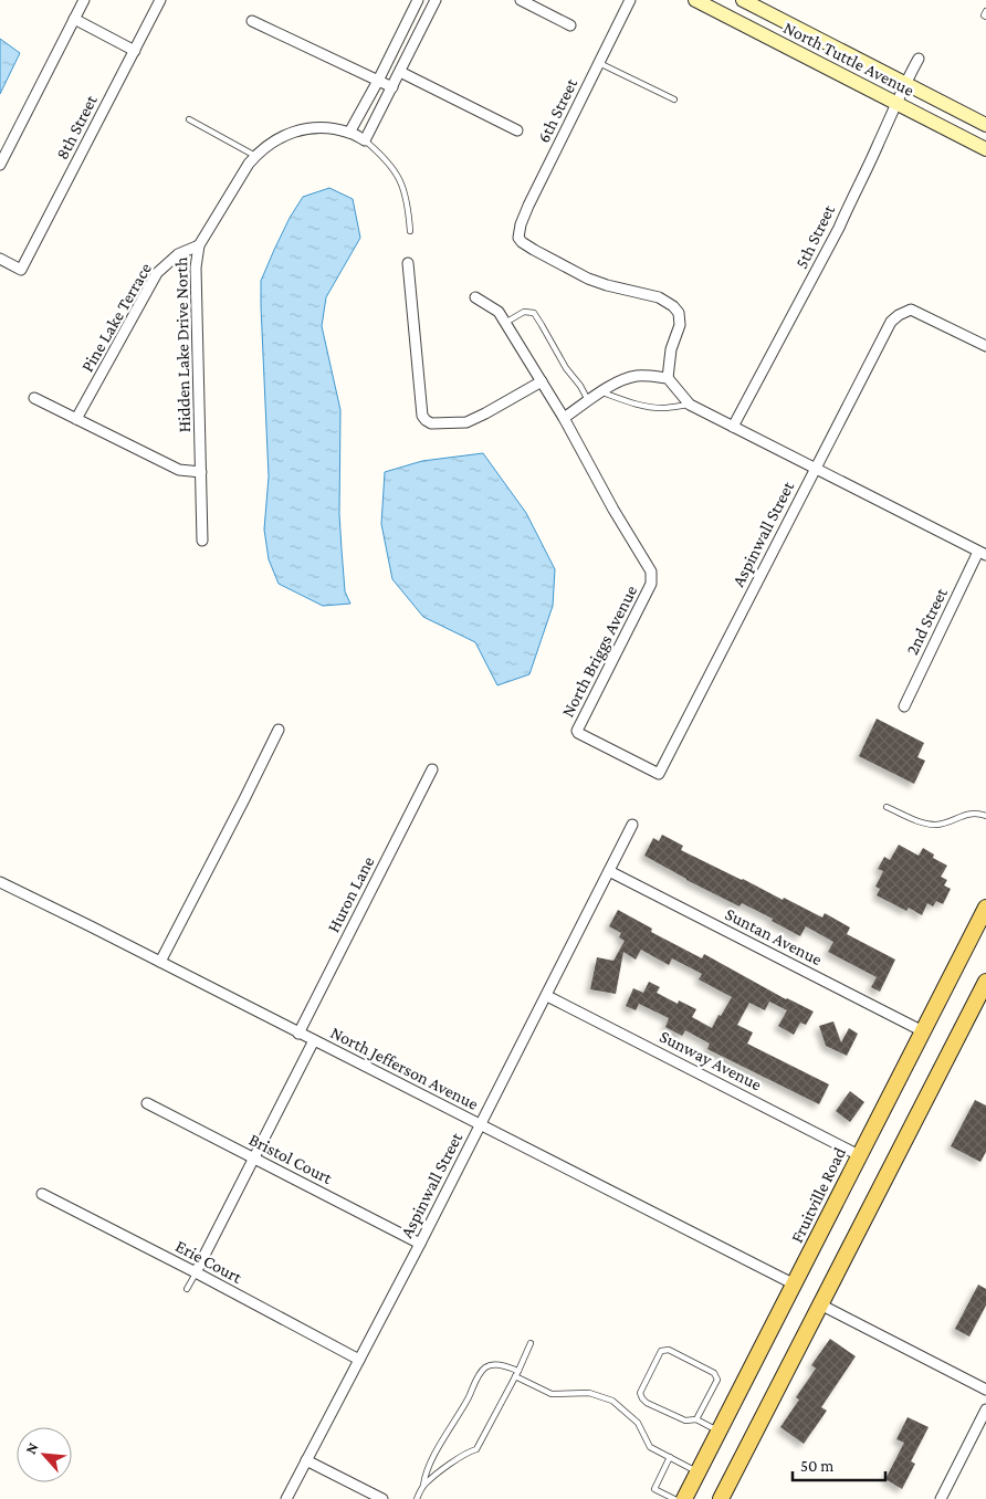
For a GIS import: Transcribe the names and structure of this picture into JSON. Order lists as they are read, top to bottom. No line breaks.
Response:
{"streets":{"main road":["North Tuttle Avenue","Fruitville Road"],"street":["6th Street","8th Street","5th Street","Pine Lake Terrace","Hidden Lake Drive North","Aspinwall Street","2nd Street","North Briggs Avenue","Huron Lane","Suntan Avenue","Sunway Avenue","North Jefferson Avenue","Bristol Court","Erie Court"]},"crossings":[["North Tuttle Avenue","5th Street"],["Pine Lake Terrace","Hidden Lake Drive North"],["Aspinwall Street","North Briggs Avenue"],["Aspinwall Street","Suntan Avenue"],["Aspinwall Street","Sunway Avenue"],["Aspinwall Street","North Jefferson Avenue"],["Aspinwall Street","Bristol Court"],["Aspinwall Street","Erie Court"],["Huron Lane","North Jefferson Avenue"],["Suntan Avenue","Fruitville Road"],["Sunway Avenue","Fruitville Road"],["North Jefferson Avenue","Fruitville Road"]],"scale_bar":"50 m","north":"top left"}
